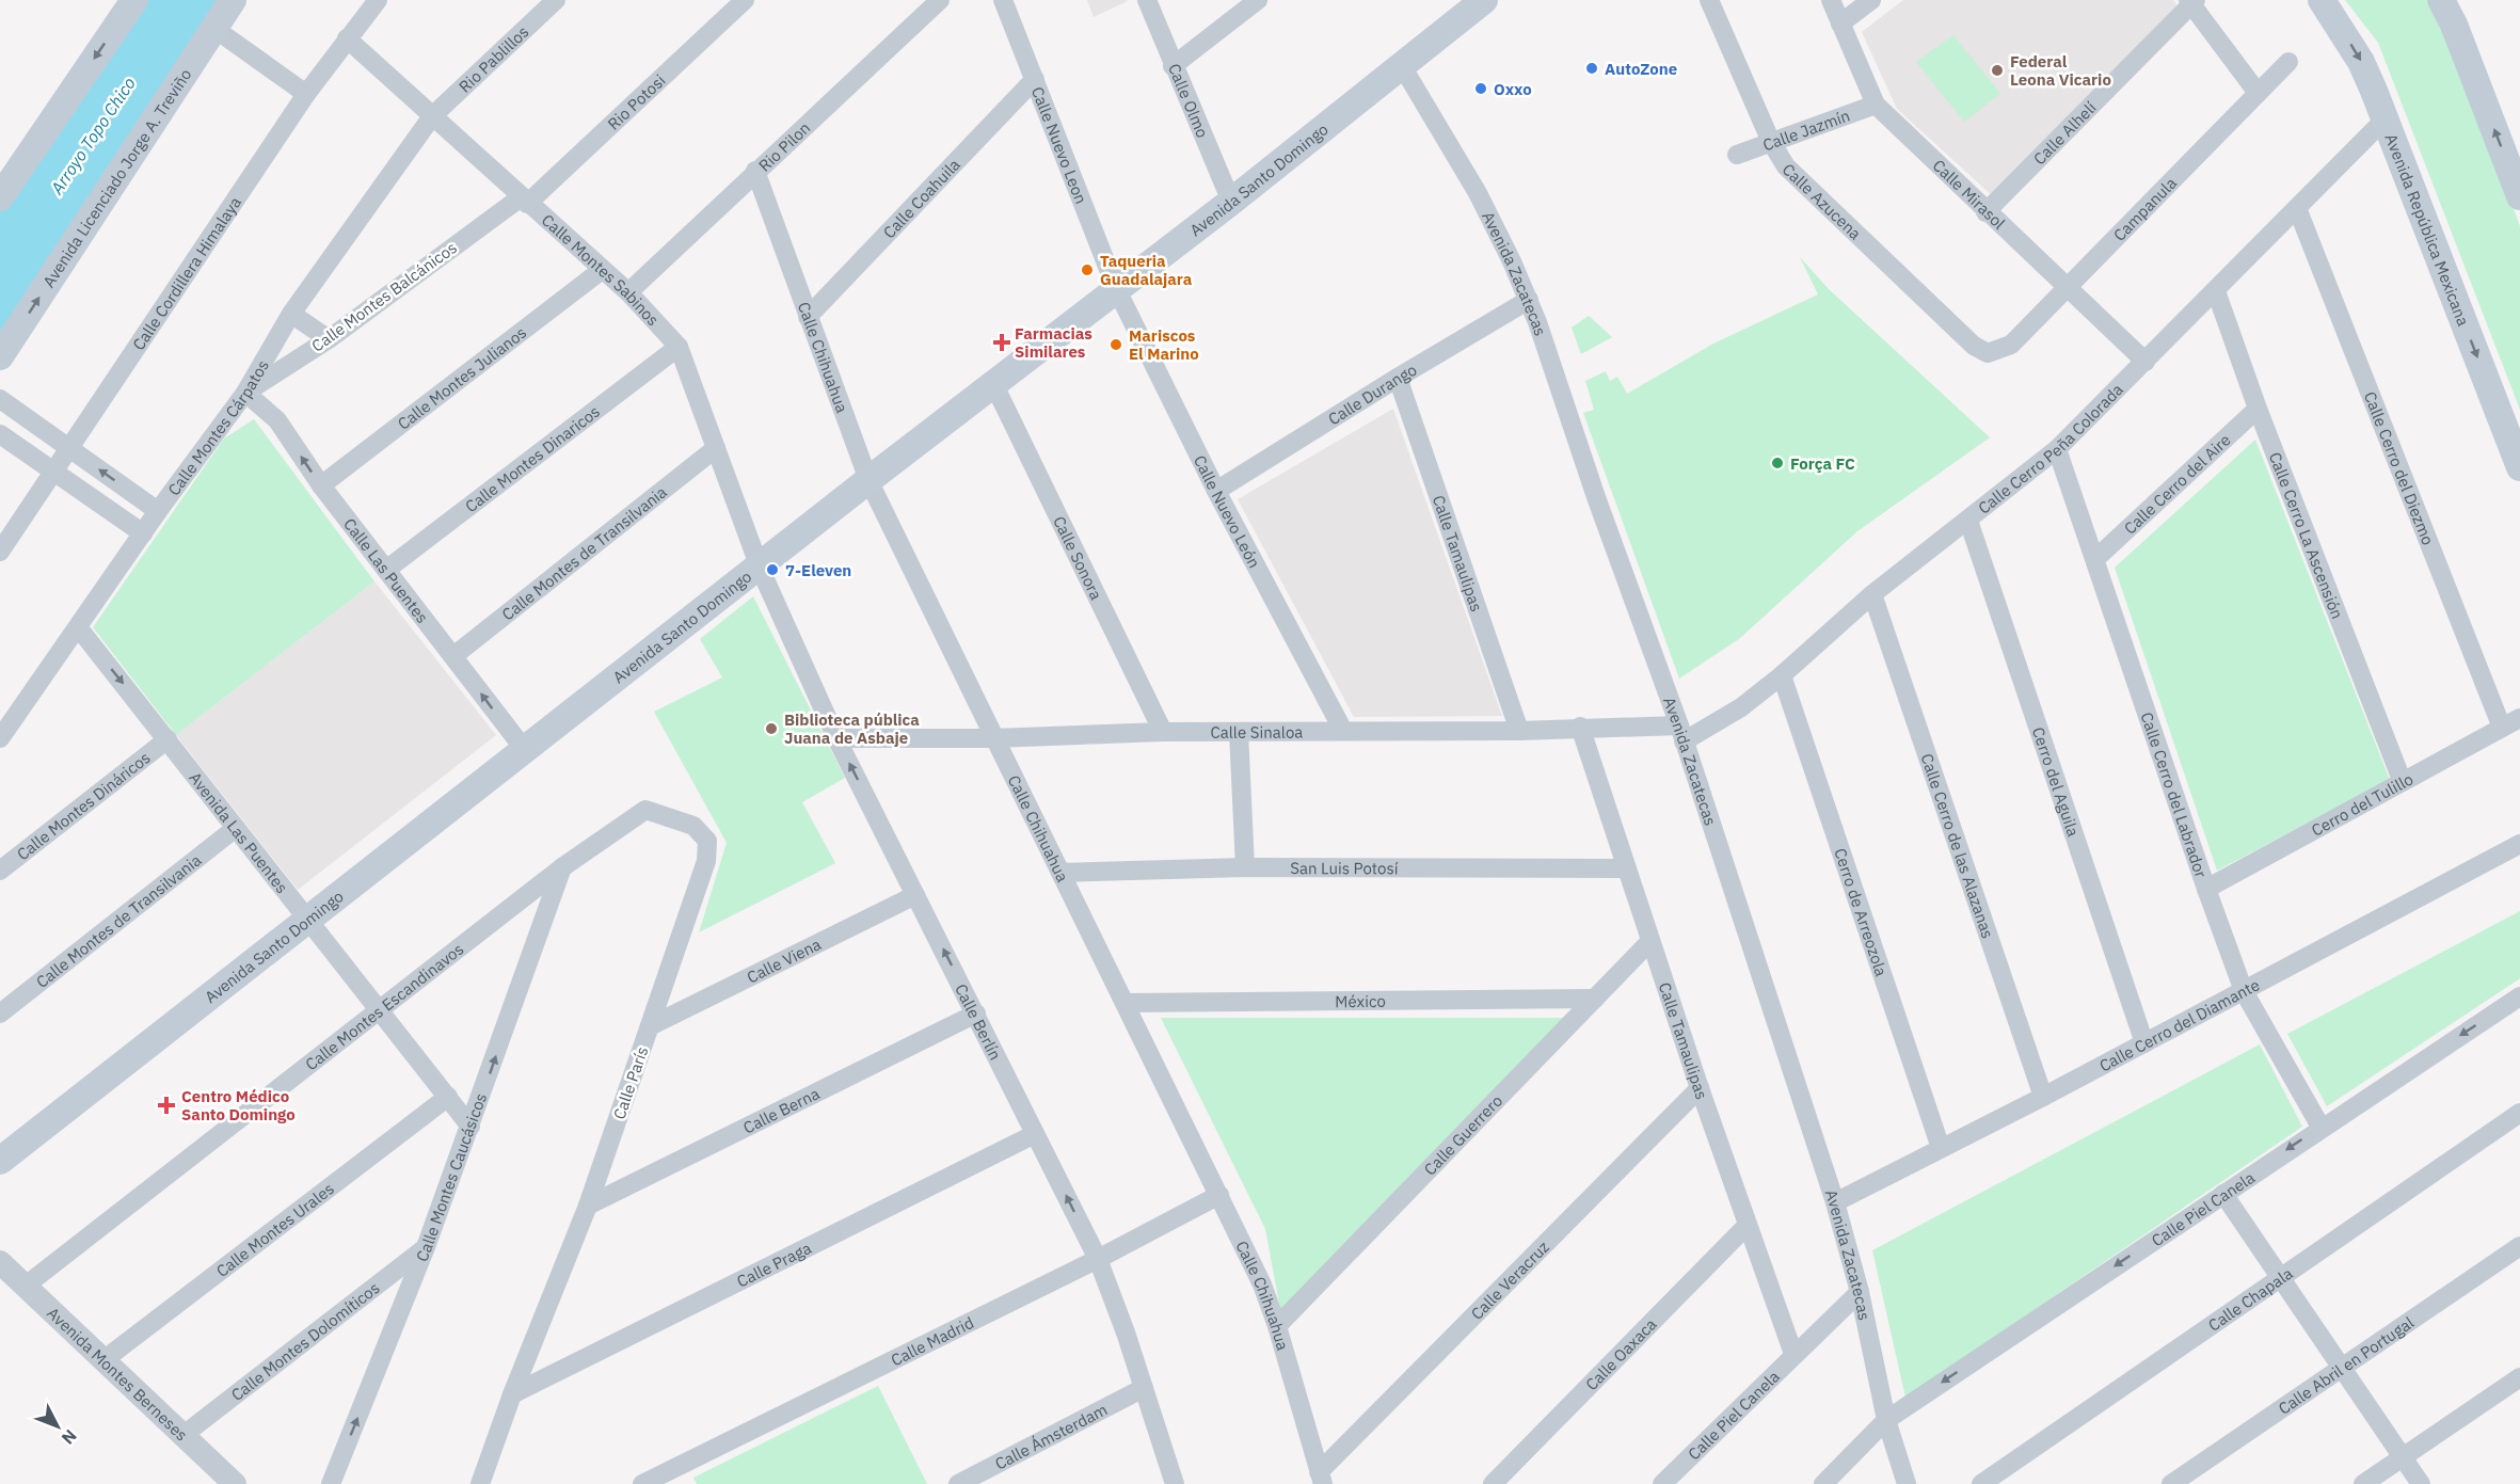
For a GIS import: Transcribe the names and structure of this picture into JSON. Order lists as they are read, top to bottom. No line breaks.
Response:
{"streets":{"main road":["Avenida Licenciado Jorge A. Treviño","Avenida Santo Domingo","Avenida República Mexicana"],"street":["Rio Pablillos","Calle Olmo","Rio Potosi","Calle Jazmín","Calle Alhelí","Calle Nuevo Leon","Rio Pilon","Calle Mirasol","Calle Coahuila","Calle Azucena","Campanula","Calle Montes Sabinos","Avenida Zacatecas","Calle Cordillera Himalaya","Calle Montes Balcánicos","Calle Chihuahua","Calle Montes Julianos","Calle Durango","Calle Montes Cárpatos","Calle Cerro Peña Colorada","Calle Montes Dinaricos","Calle Cerro del Diezmo","Calle Cerro del Aire","Calle Nuevo León","Calle Cerro La Ascensión","Calle Montes de Transilvania","Calle Tamaulipas","Calle Sonora","Calle Las Puentes","Calle Sinaloa","Cerro del Aguila","Calle Cerro del Labrador","Cerro del Tulillo","Calle Montes Dináricos","Avenida Las Puentes","Calle Cerro de las Alazanas","San Luis Potosí","Cerro de Arreozola","Calle Viena","México","Calle Montes Escandinavos","Calle Berlín","Calle Cerro del Diamante","Calle París","Calle Berna","Calle Guerrero","Calle Montes Caucásicos","Calle Piel Canela","Calle Montes Urales","Calle Praga","Calle Veracruz","Calle Chapala","Calle Montes Dolomíticos","Calle Madrid","Calle Oaxaca","Calle Abril en Portugal","Avenida Montes Berneses","Calle Ámsterdam"]},"crossings":[["Rio Pablillos","Calle Montes Sabinos"],["Rio Pablillos","Calle Montes Cárpatos"],["Calle Olmo","Avenida Santo Domingo"],["Rio Potosi","Calle Montes Sabinos"],["Rio Potosi","Calle Montes Balcánicos"],["Calle Jazmín","Calle Mirasol"],["Calle Jazmín","Calle Azucena"],["Calle Alhelí","Calle Mirasol"],["Calle Nuevo Leon","Avenida Santo Domingo"],["Calle Nuevo Leon","Calle Coahuila"],["Calle Nuevo Leon","Calle Nuevo León"],["Rio Pilon","Calle Montes Sabinos"],["Rio Pilon","Calle Chihuahua"],["Avenida Santo Domingo","Calle Montes Sabinos"],["Avenida Santo Domingo","Avenida Zacatecas"],["Avenida Santo Domingo","Calle Chihuahua"],["Avenida Santo Domingo","Calle Nuevo León"],["Avenida Santo Domingo","Calle Sonora"],["Avenida Santo Domingo","Calle Las Puentes"],["Avenida Santo Domingo","Avenida Las Puentes"],["Avenida Santo Domingo","Calle Berlín"],["Calle Mirasol","Campanula"],["Calle Mirasol","Calle Cerro Peña Colorada"],["Calle Coahuila","Calle Chihuahua"],["Calle Azucena","Campanula"],["Avenida República Mexicana","Calle Cerro Peña Colorada"],["Calle Montes Sabinos","Calle Cordillera Himalaya"],["Calle Montes Sabinos","Calle Montes Balcánicos"],["Calle Montes Sabinos","Calle Montes Julianos"],["Calle Montes Sabinos","Calle Montes Cárpatos"],["Calle Montes Sabinos","Calle Montes Dinaricos"],["Calle Montes Sabinos","Calle Montes de Transilvania"],["Calle Montes Sabinos","Calle Berlín"],["Avenida Zacatecas","Calle Durango"],["Avenida Zacatecas","Calle Cerro Peña Colorada"],["Avenida Zacatecas","Calle Sinaloa"],["Avenida Zacatecas","Calle Cerro del Diamante"],["Avenida Zacatecas","Calle Piel Canela"],["Calle Montes Balcánicos","Calle Montes Cárpatos"],["Calle Montes Balcánicos","Calle Las Puentes"],["Calle Chihuahua","Calle Sinaloa"],["Calle Chihuahua","San Luis Potosí"],["Calle Chihuahua","México"],["Calle Chihuahua","Calle Guerrero"],["Calle Chihuahua","Calle Veracruz"],["Calle Chihuahua","Calle Madrid"],["Calle Montes Julianos","Calle Las Puentes"],["Calle Durango","Calle Nuevo León"],["Calle Durango","Calle Tamaulipas"],["Calle Montes Cárpatos","Calle Las Puentes"],["Calle Montes Cárpatos","Avenida Las Puentes"],["Calle Cerro Peña Colorada","Calle Cerro del Diezmo"],["Calle Cerro Peña Colorada","Calle Cerro La Ascensión"],["Calle Cerro Peña Colorada","Calle Sinaloa"],["Calle Cerro Peña Colorada","Cerro del Aguila"],["Calle Cerro Peña Colorada","Calle Cerro del Labrador"],["Calle Cerro Peña Colorada","Calle Cerro de las Alazanas"],["Calle Cerro Peña Colorada","Cerro de Arreozola"],["Calle Montes Dinaricos","Calle Las Puentes"],["Calle Cerro del Diezmo","Cerro del Tulillo"],["Calle Cerro del Aire","Calle Cerro La Ascensión"],["Calle Cerro del Aire","Calle Cerro del Labrador"],["Calle Nuevo León","Calle Sinaloa"],["Calle Cerro La Ascensión","Cerro del Tulillo"],["Calle Montes de Transilvania","Calle Las Puentes"],["Calle Montes de Transilvania","Avenida Las Puentes"],["Calle Tamaulipas","Calle Sinaloa"],["Calle Tamaulipas","San Luis Potosí"],["Calle Tamaulipas","Calle Guerrero"],["Calle Tamaulipas","Calle Piel Canela"],["Calle Tamaulipas","Calle Veracruz"],["Calle Tamaulipas","Calle Oaxaca"],["Calle Sonora","Calle Sinaloa"],["Calle Sinaloa","Calle Berlín"],["Cerro del Aguila","Calle Cerro del Diamante"],["Calle Cerro del Labrador","Cerro del Tulillo"],["Calle Cerro del Labrador","Calle Cerro del Diamante"],["Calle Cerro del Labrador","Calle Piel Canela"],["Calle Montes Dináricos","Avenida Las Puentes"],["Avenida Las Puentes","Calle Montes Escandinavos"],["Avenida Las Puentes","Calle Montes Caucásicos"],["Avenida Las Puentes","Calle Montes Urales"],["Calle Cerro de las Alazanas","Calle Cerro del Diamante"],["Cerro de Arreozola","Calle Cerro del Diamante"],["Calle Viena","Calle Berlín"],["Calle Viena","Calle París"],["México","Calle Guerrero"],["Calle Montes Escandinavos","Calle París"],["Calle Montes Escandinavos","Calle Montes Caucásicos"],["Calle Montes Escandinavos","Avenida Montes Berneses"],["Calle Berlín","Calle Berna"],["Calle Berlín","Calle Praga"],["Calle Berlín","Calle Madrid"],["Calle Berlín","Calle Ámsterdam"],["Calle París","Calle Berna"],["Calle París","Calle Montes Caucásicos"],["Calle París","Calle Praga"],["Calle Montes Caucásicos","Calle Montes Dolomíticos"],["Calle Montes Urales","Avenida Montes Berneses"],["Calle Montes Dolomíticos","Avenida Montes Berneses"]],"one_way":["Calle Las Puentes","Calle Berlín","Calle Montes Caucásicos","Calle Piel Canela"],"water":["Arroyo Topo Chico"],"places":{"other":["AutoZone","Federal Leona Vicario","Oxxo","Taqueria Guadalajara","Mariscos El Marino","Força FC","7-Eleven","Biblioteca pública Juana de Asbaje"],"health":["Farmacias Similares","Centro Médico Santo Domingo"]},"north":"bottom right"}
